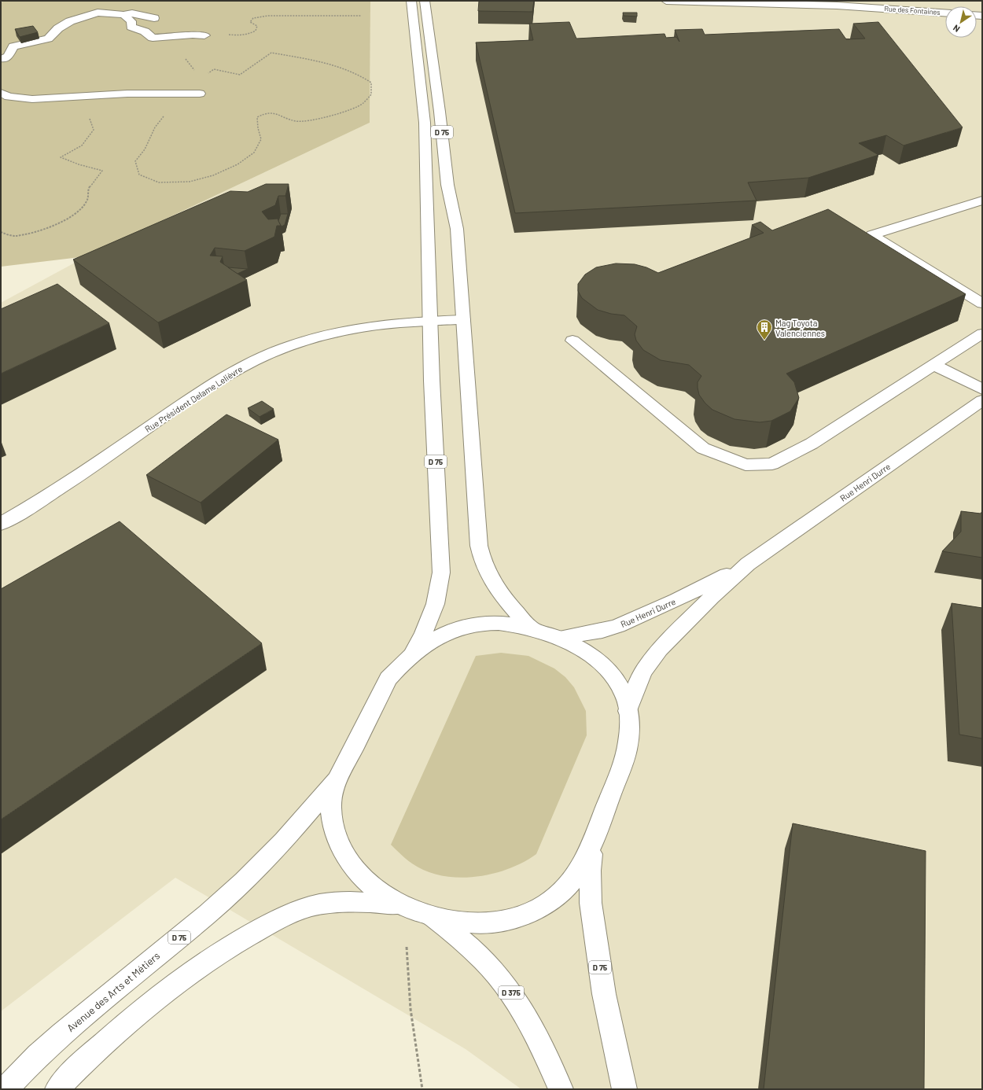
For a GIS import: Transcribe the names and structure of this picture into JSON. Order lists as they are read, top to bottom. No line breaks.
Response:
{"streets":{"main road":["Rue des Fontaines","D 75","Rue Président Delame Lelièvre","Rue Henri Durre","Avenue des Arts et Métiers","D 375"]},"crossings":[["D 75","Rue Président Delame Lelièvre"]],"places":{"building":["Mag Toyota Valenciennes"]},"north":"bottom left"}
